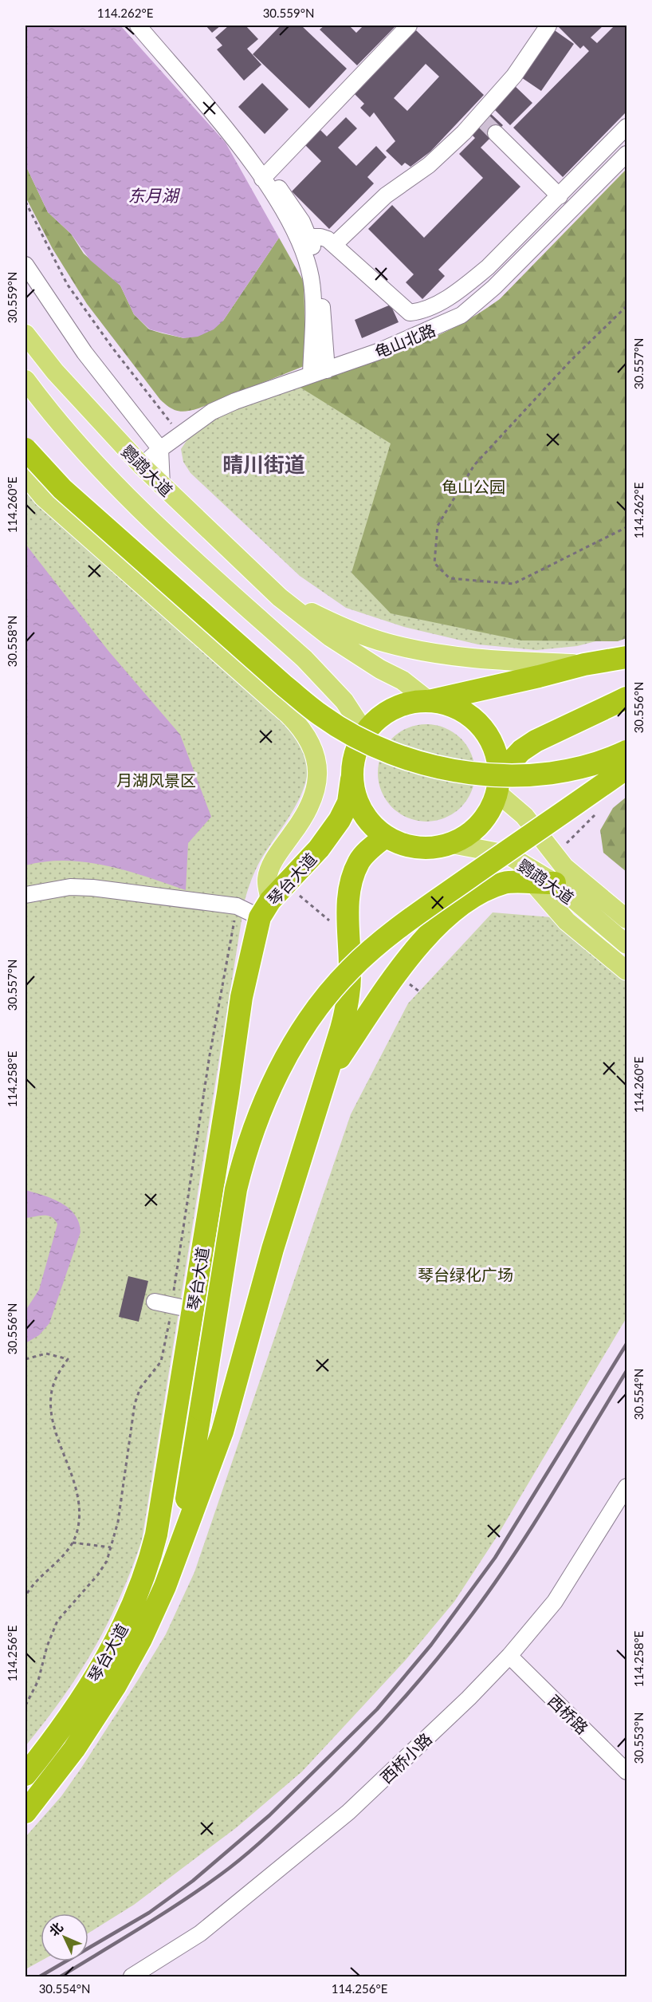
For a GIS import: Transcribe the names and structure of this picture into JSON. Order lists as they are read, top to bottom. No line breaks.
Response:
{"streets":{"highway":["琴台大道"],"main road":["鹦鹉大道"],"street":["龟山北路","西桥路","西桥小路"]},"crossings":[["龟山北路","鹦鹉大道"],["鹦鹉大道","琴台大道"],["西桥路","西桥小路"]],"districts":["晴川街道"],"water":["东月湖"],"parks":["龟山公园","月湖风景区","琴台绿化广场"],"north":"top left","coordinates":["114.262°E","30.559°N","30.557°N","114.260°E","30.558°N","30.556°N","114.258°E","30.554°N","114.256°E","30.553°N"]}
